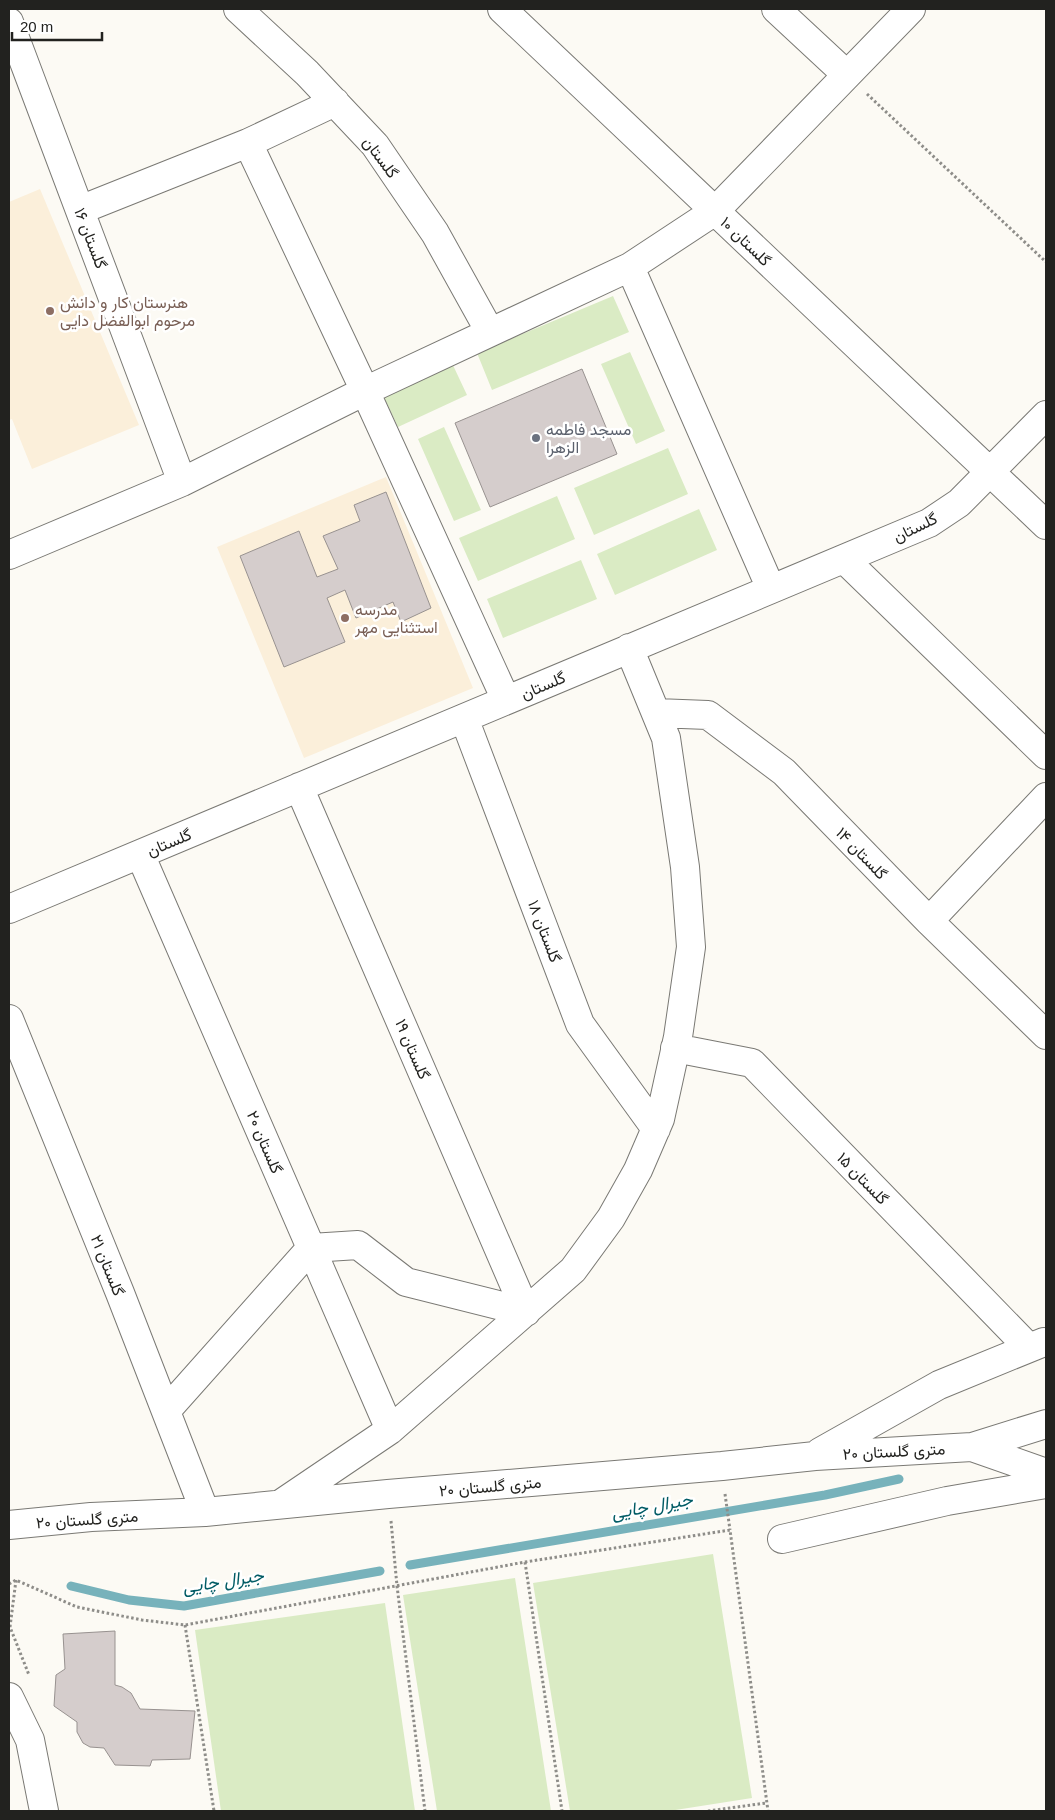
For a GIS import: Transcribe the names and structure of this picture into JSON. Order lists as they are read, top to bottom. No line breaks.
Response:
{"streets":{"street":["گلستان","گلستان ۱۶","گلستان ۱۰","گلستان ۱۴","گلستان ۱۸","گلستان ۱۹","گلستان ۲۰","گلستان ۱۵","گلستان ۲۱","۲۰ متری گلستان"]},"crossings":[["گلستان","گلستان ۱۰"],["گلستان","گلستان ۱۸"],["گلستان","گلستان ۱۹"],["گلستان","گلستان ۲۰"],["گلستان ۲۱","۲۰ متری گلستان"]],"water":["جیرال چایی"],"places":["هنرستان کار و دانش مرحوم ابوالفضل دایی","مسجد فاطمه الزهرا","مدرسه استثنایی مهر"],"scale_bar":"20 m"}
